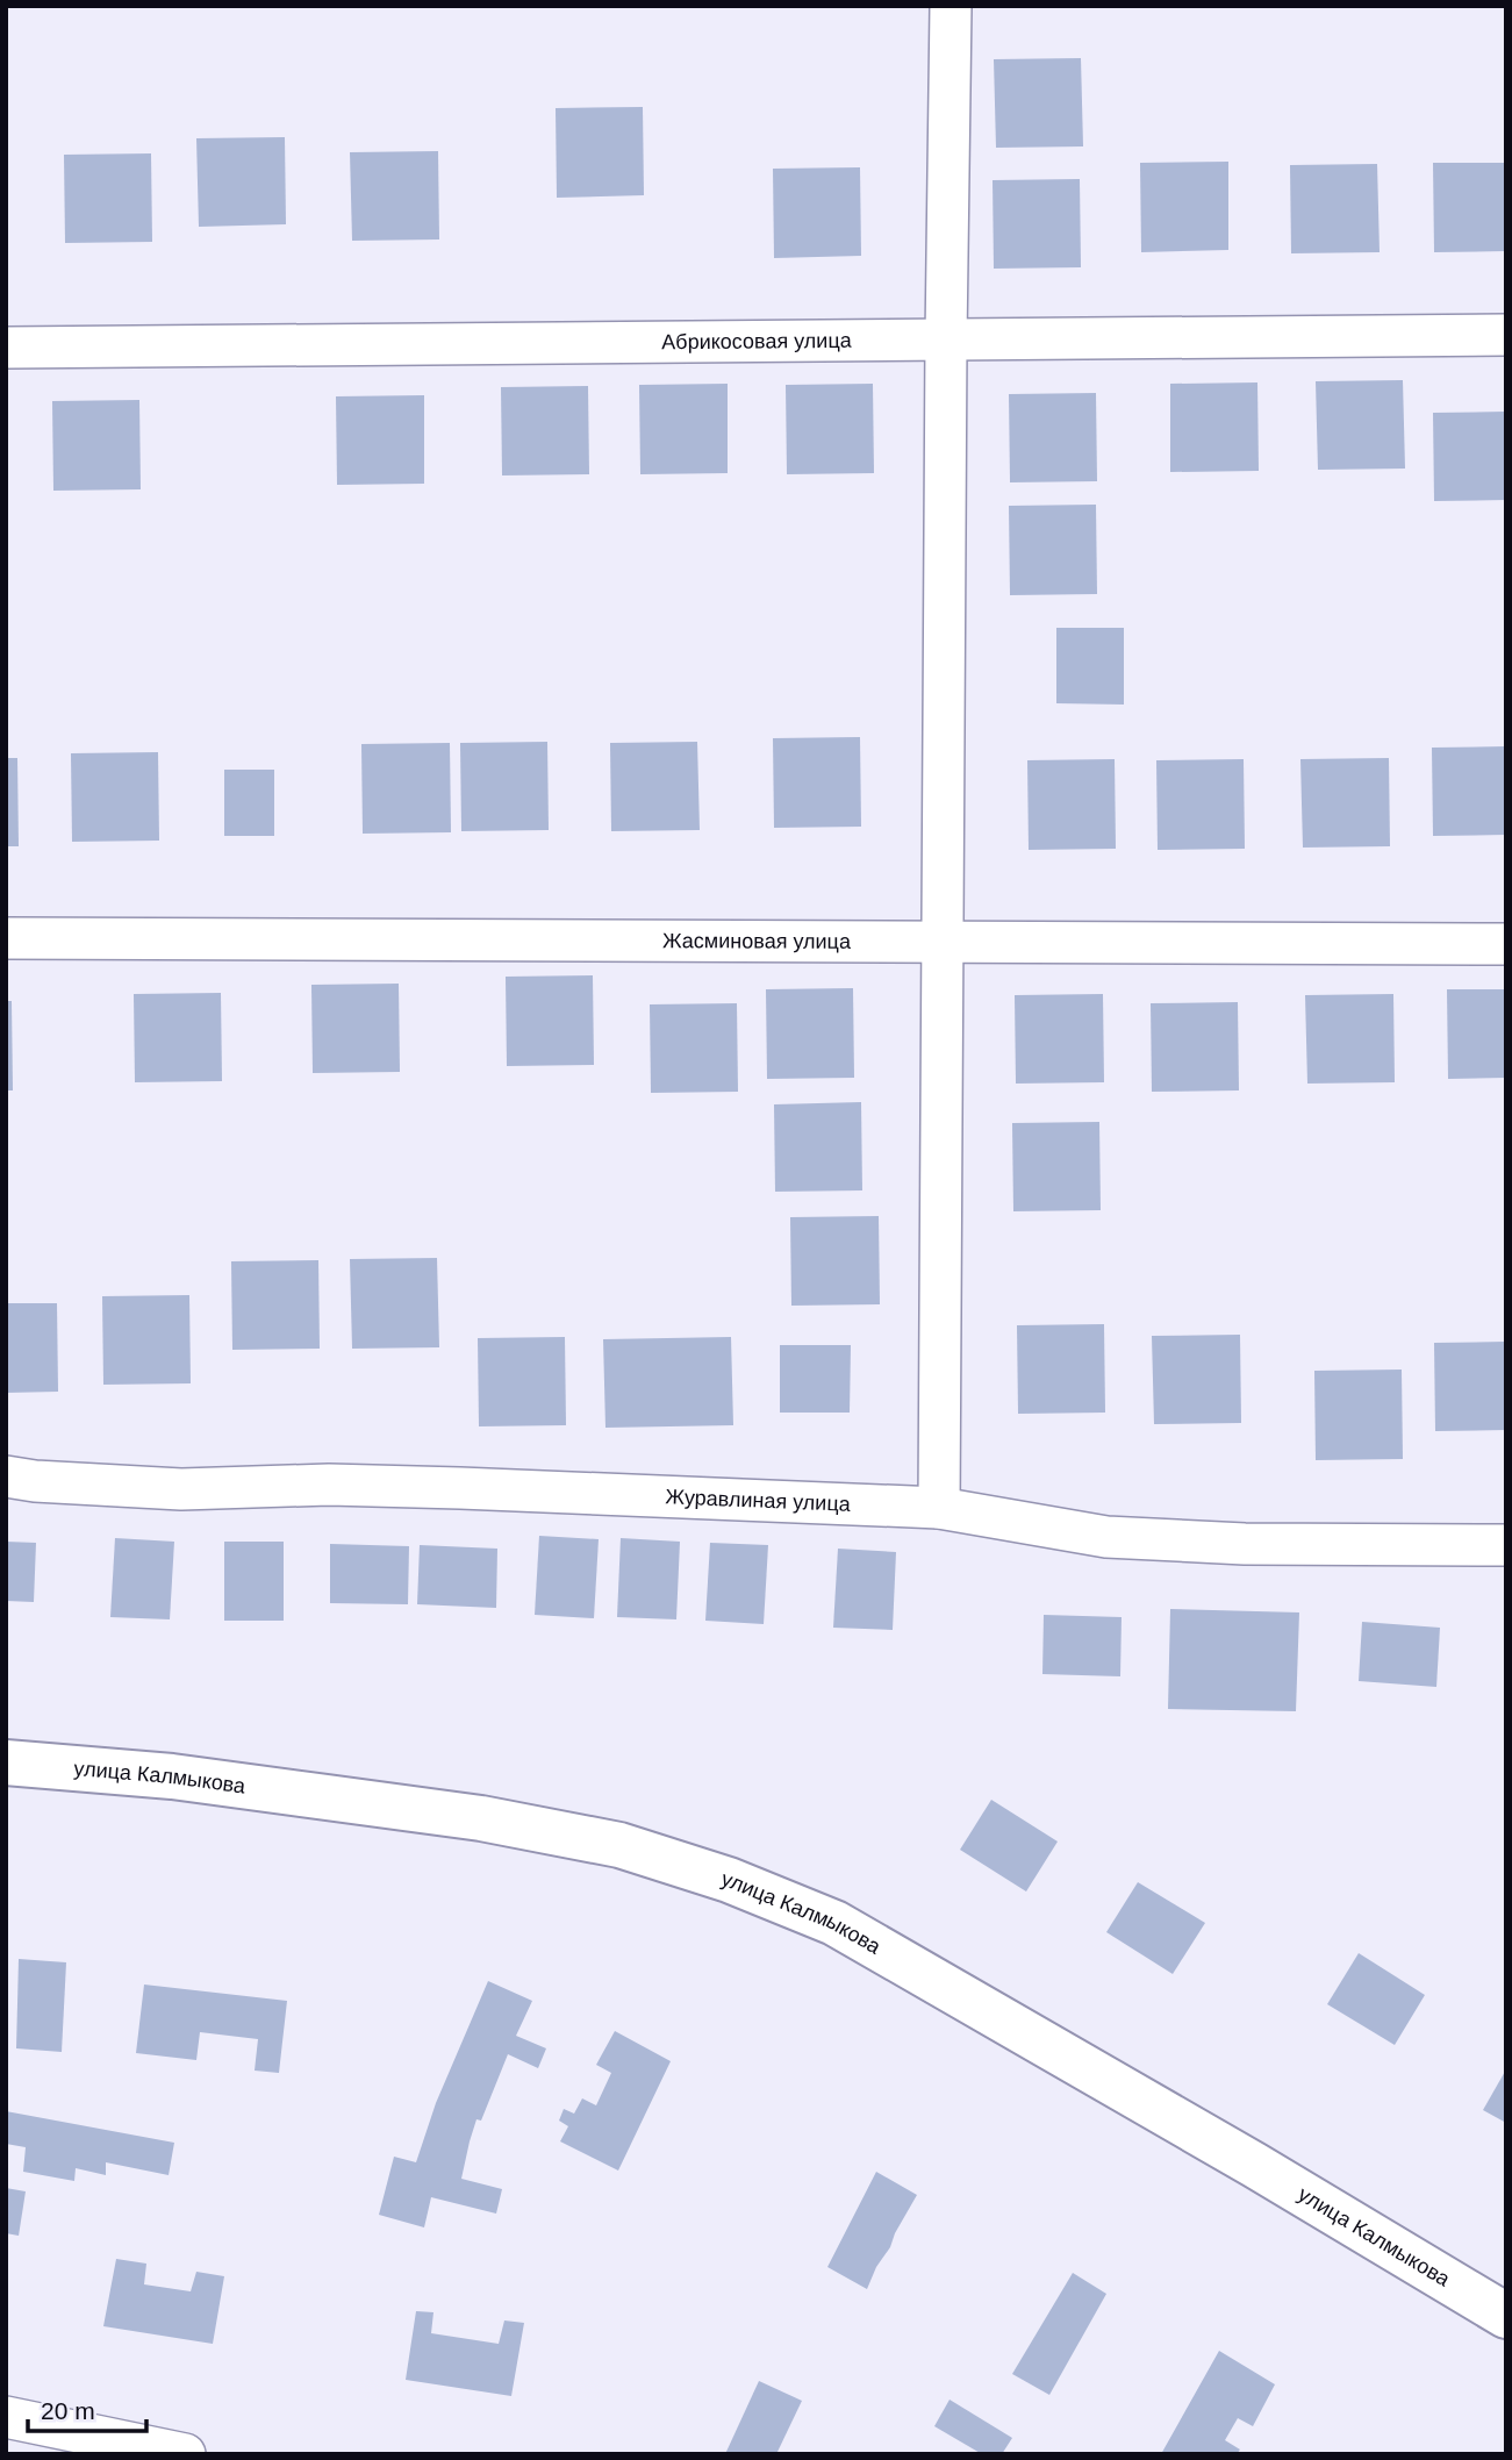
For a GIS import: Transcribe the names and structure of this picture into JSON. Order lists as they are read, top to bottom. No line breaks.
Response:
{"streets":{"main road":["улица Калмыкова"],"street":["Абрикосовая улица","Жасминовая улица","Журавлиная улица"]},"scale_bar":"20 m"}
